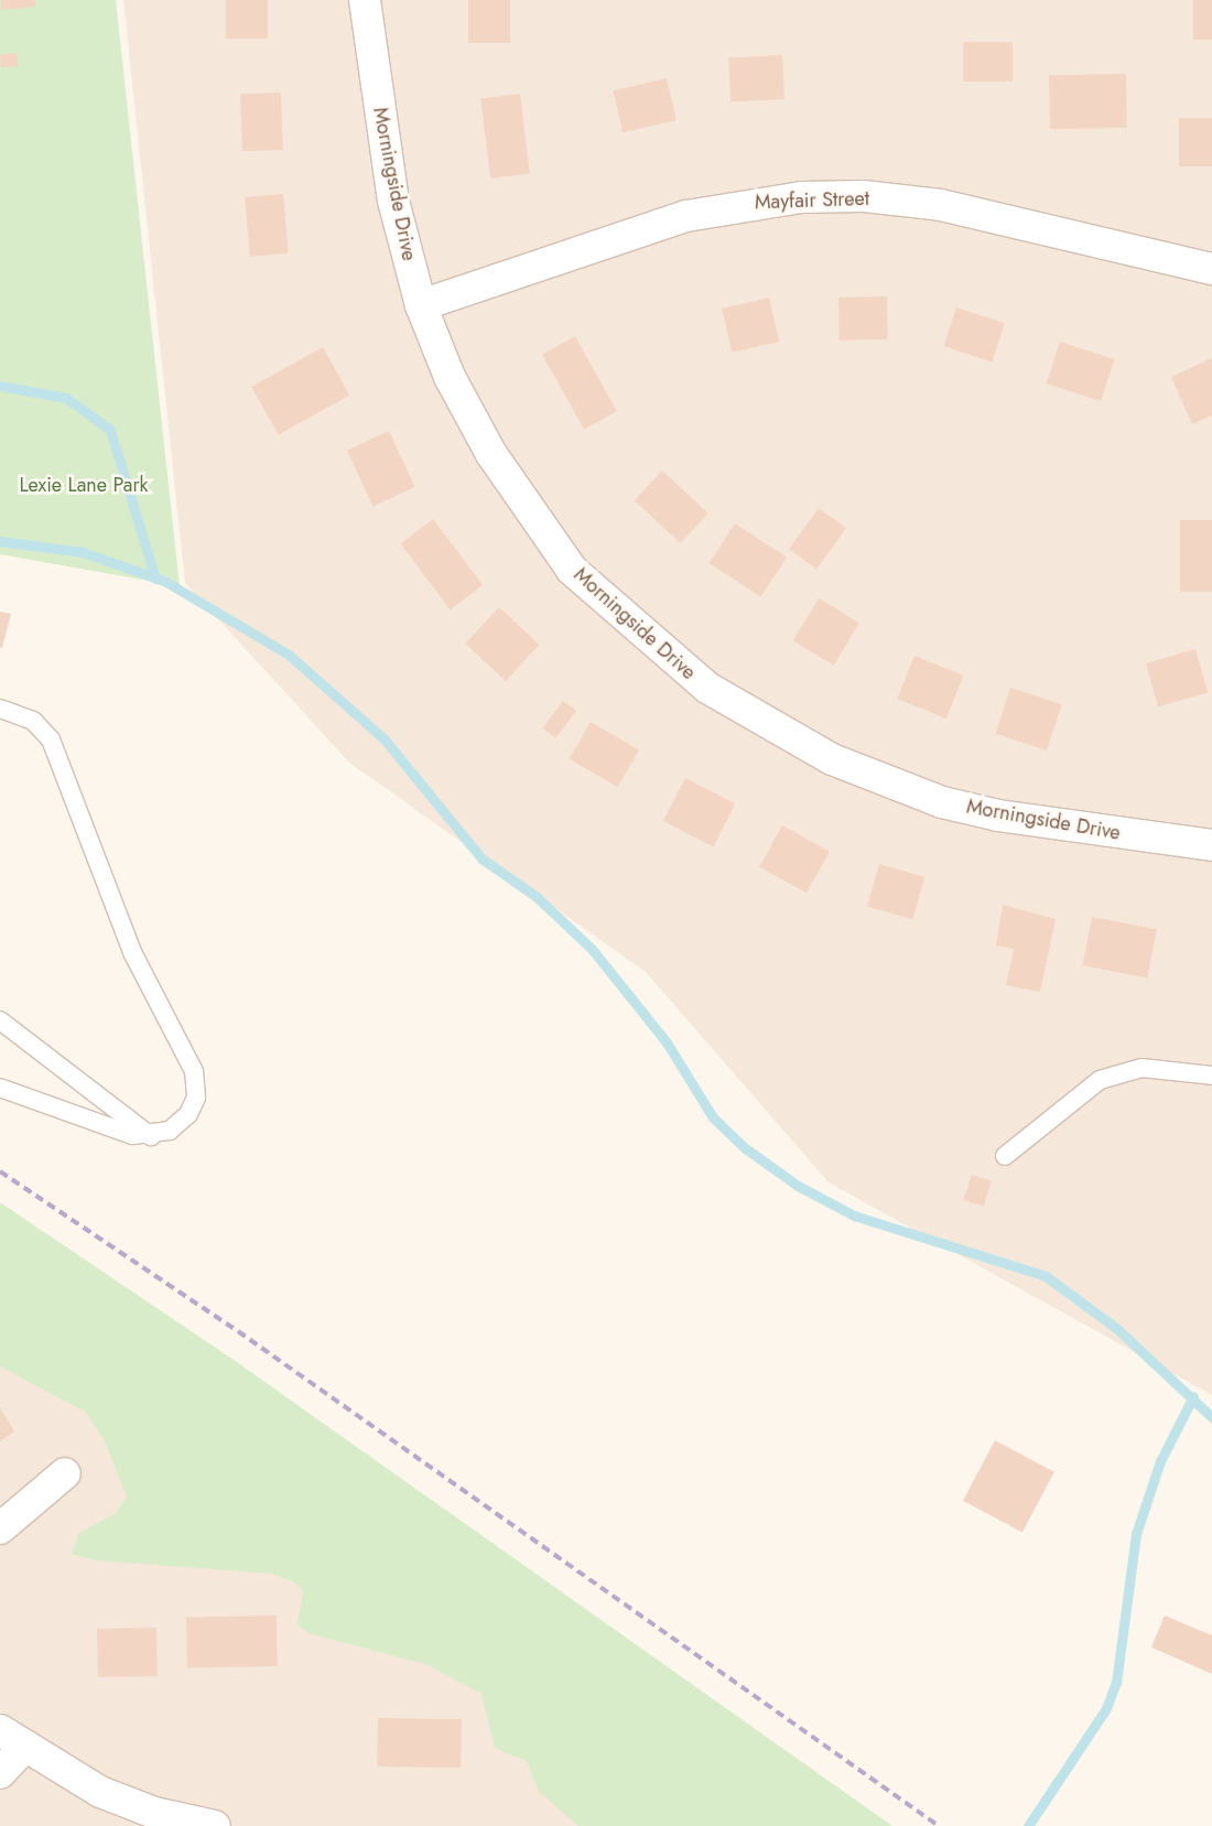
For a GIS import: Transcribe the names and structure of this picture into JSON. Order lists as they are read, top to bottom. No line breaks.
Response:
{"streets":{"street":["Morningside Drive","Mayfair Street"]},"crossings":[["Morningside Drive","Mayfair Street"]],"parks":["Lexie Lane Park"]}
